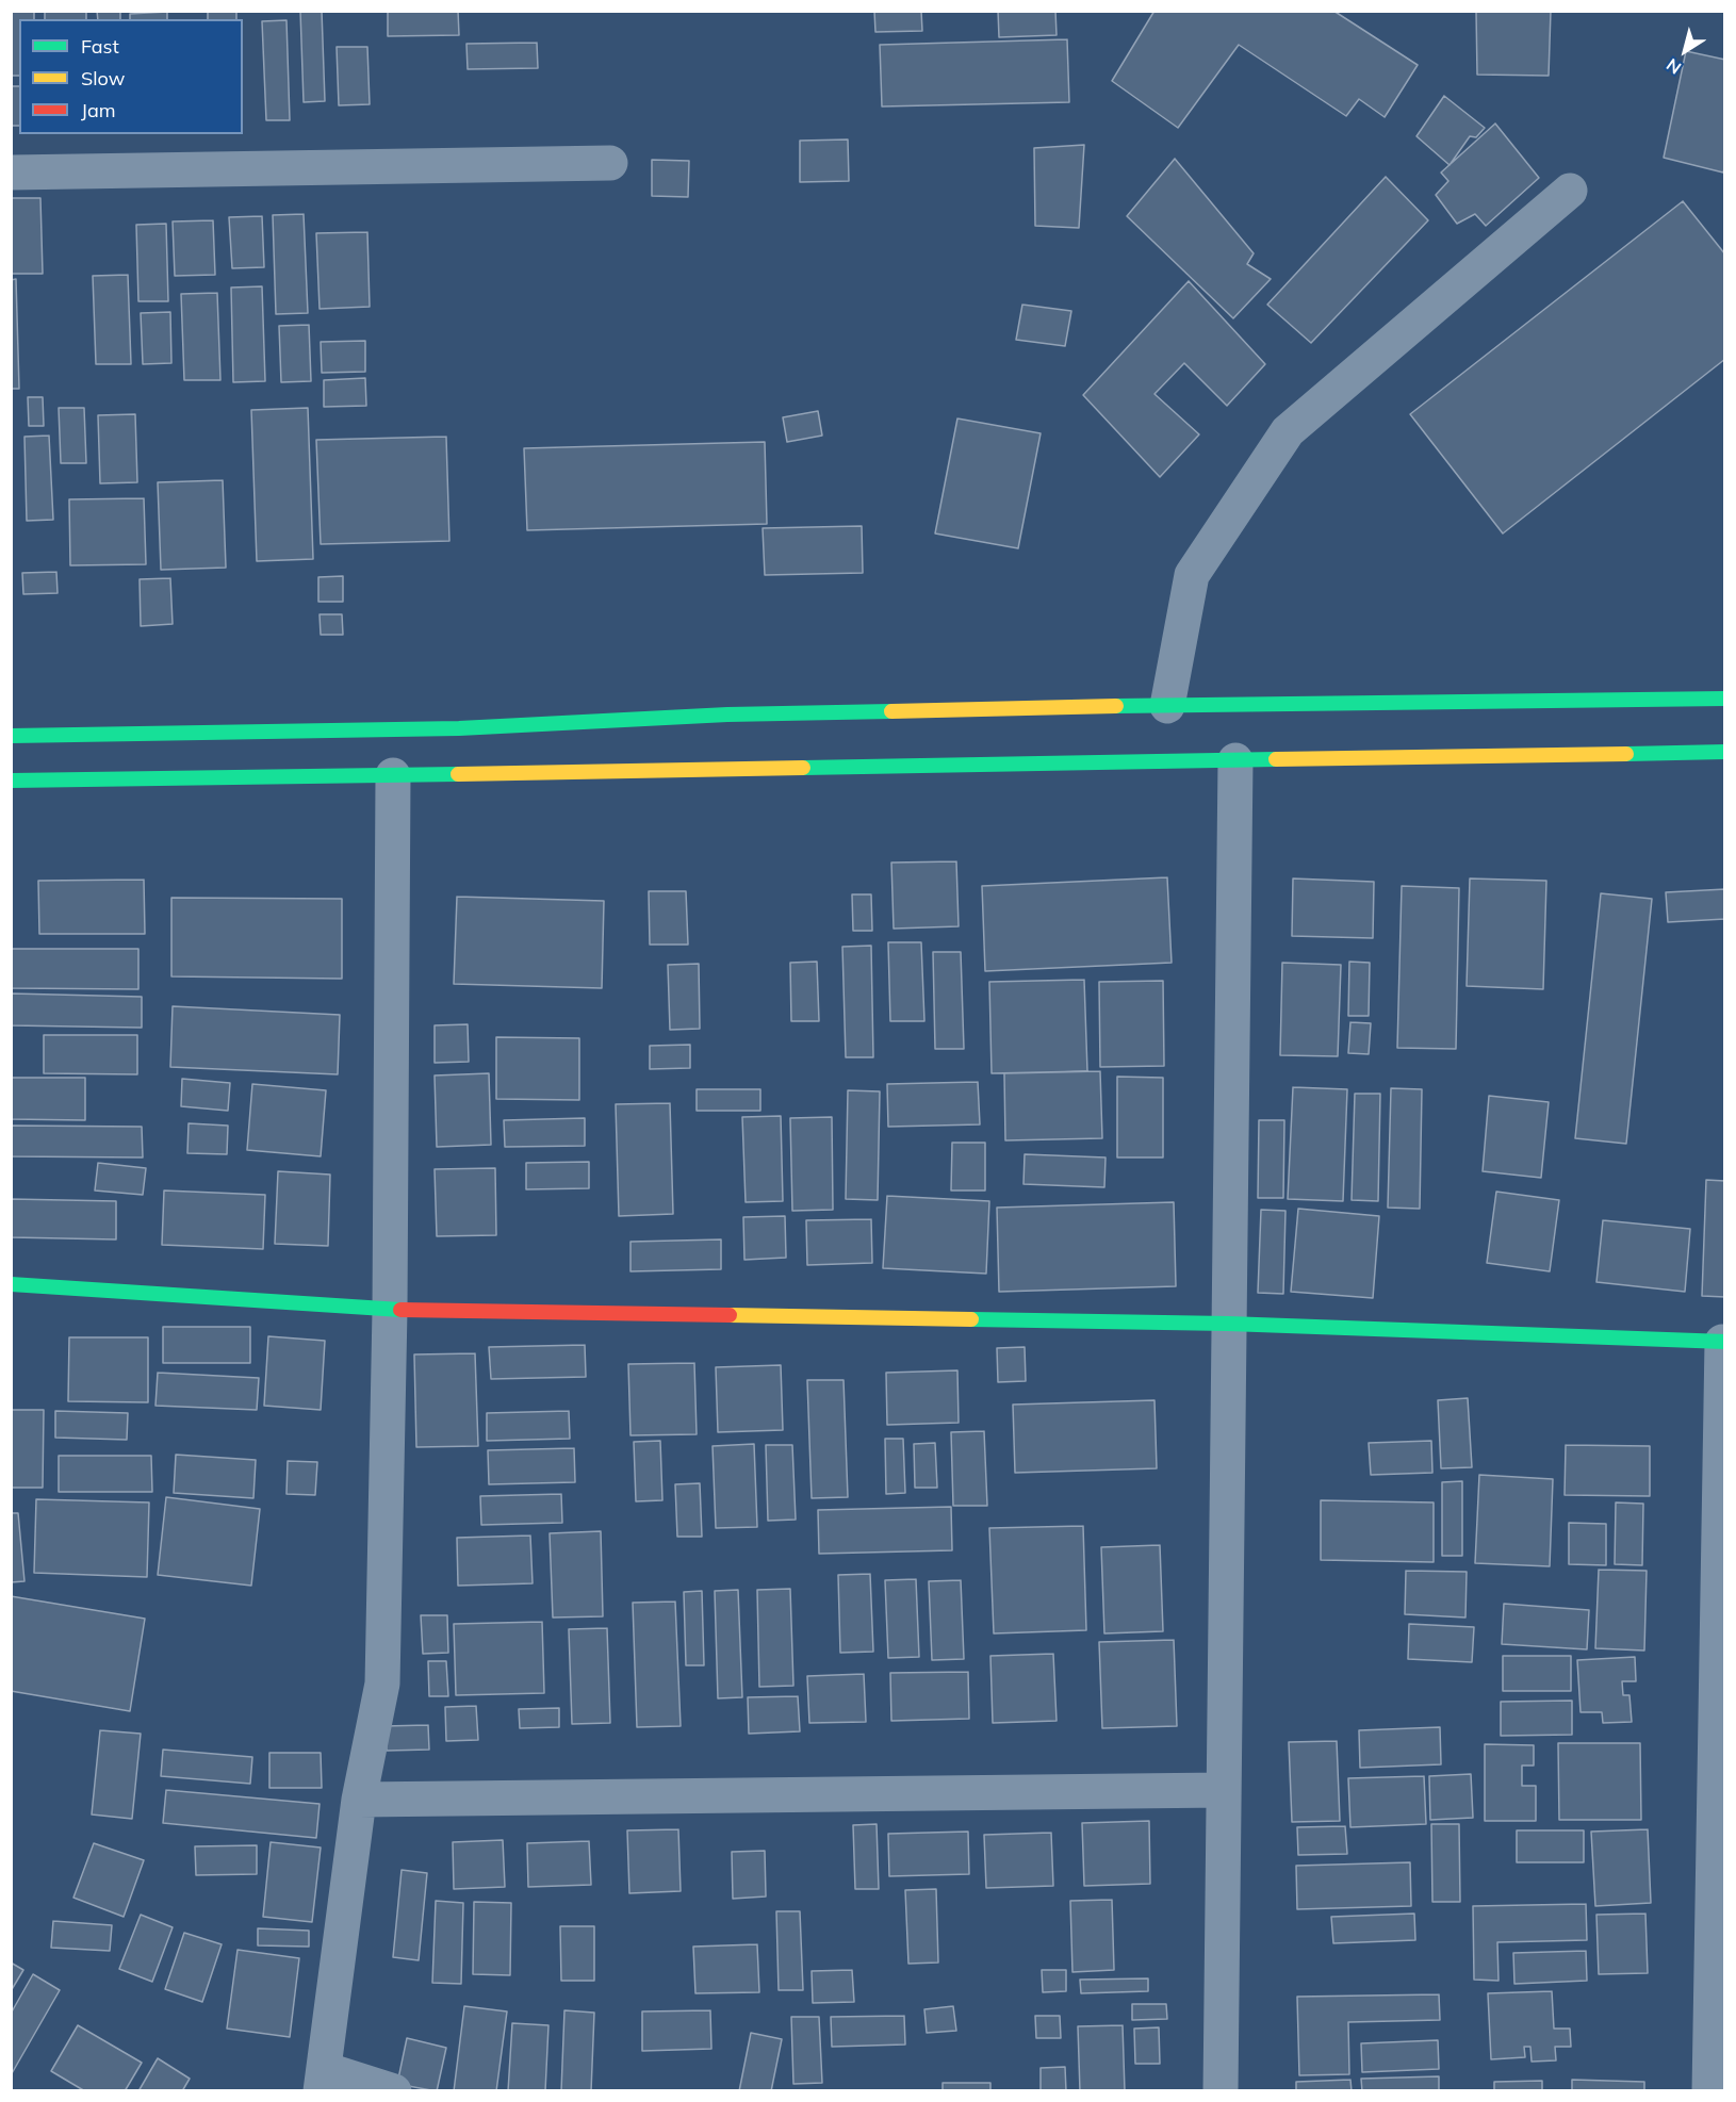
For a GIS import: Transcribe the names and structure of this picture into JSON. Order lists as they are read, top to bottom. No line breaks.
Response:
{"legend":["Fast","Slow","Jam"],"north":"bottom left"}
